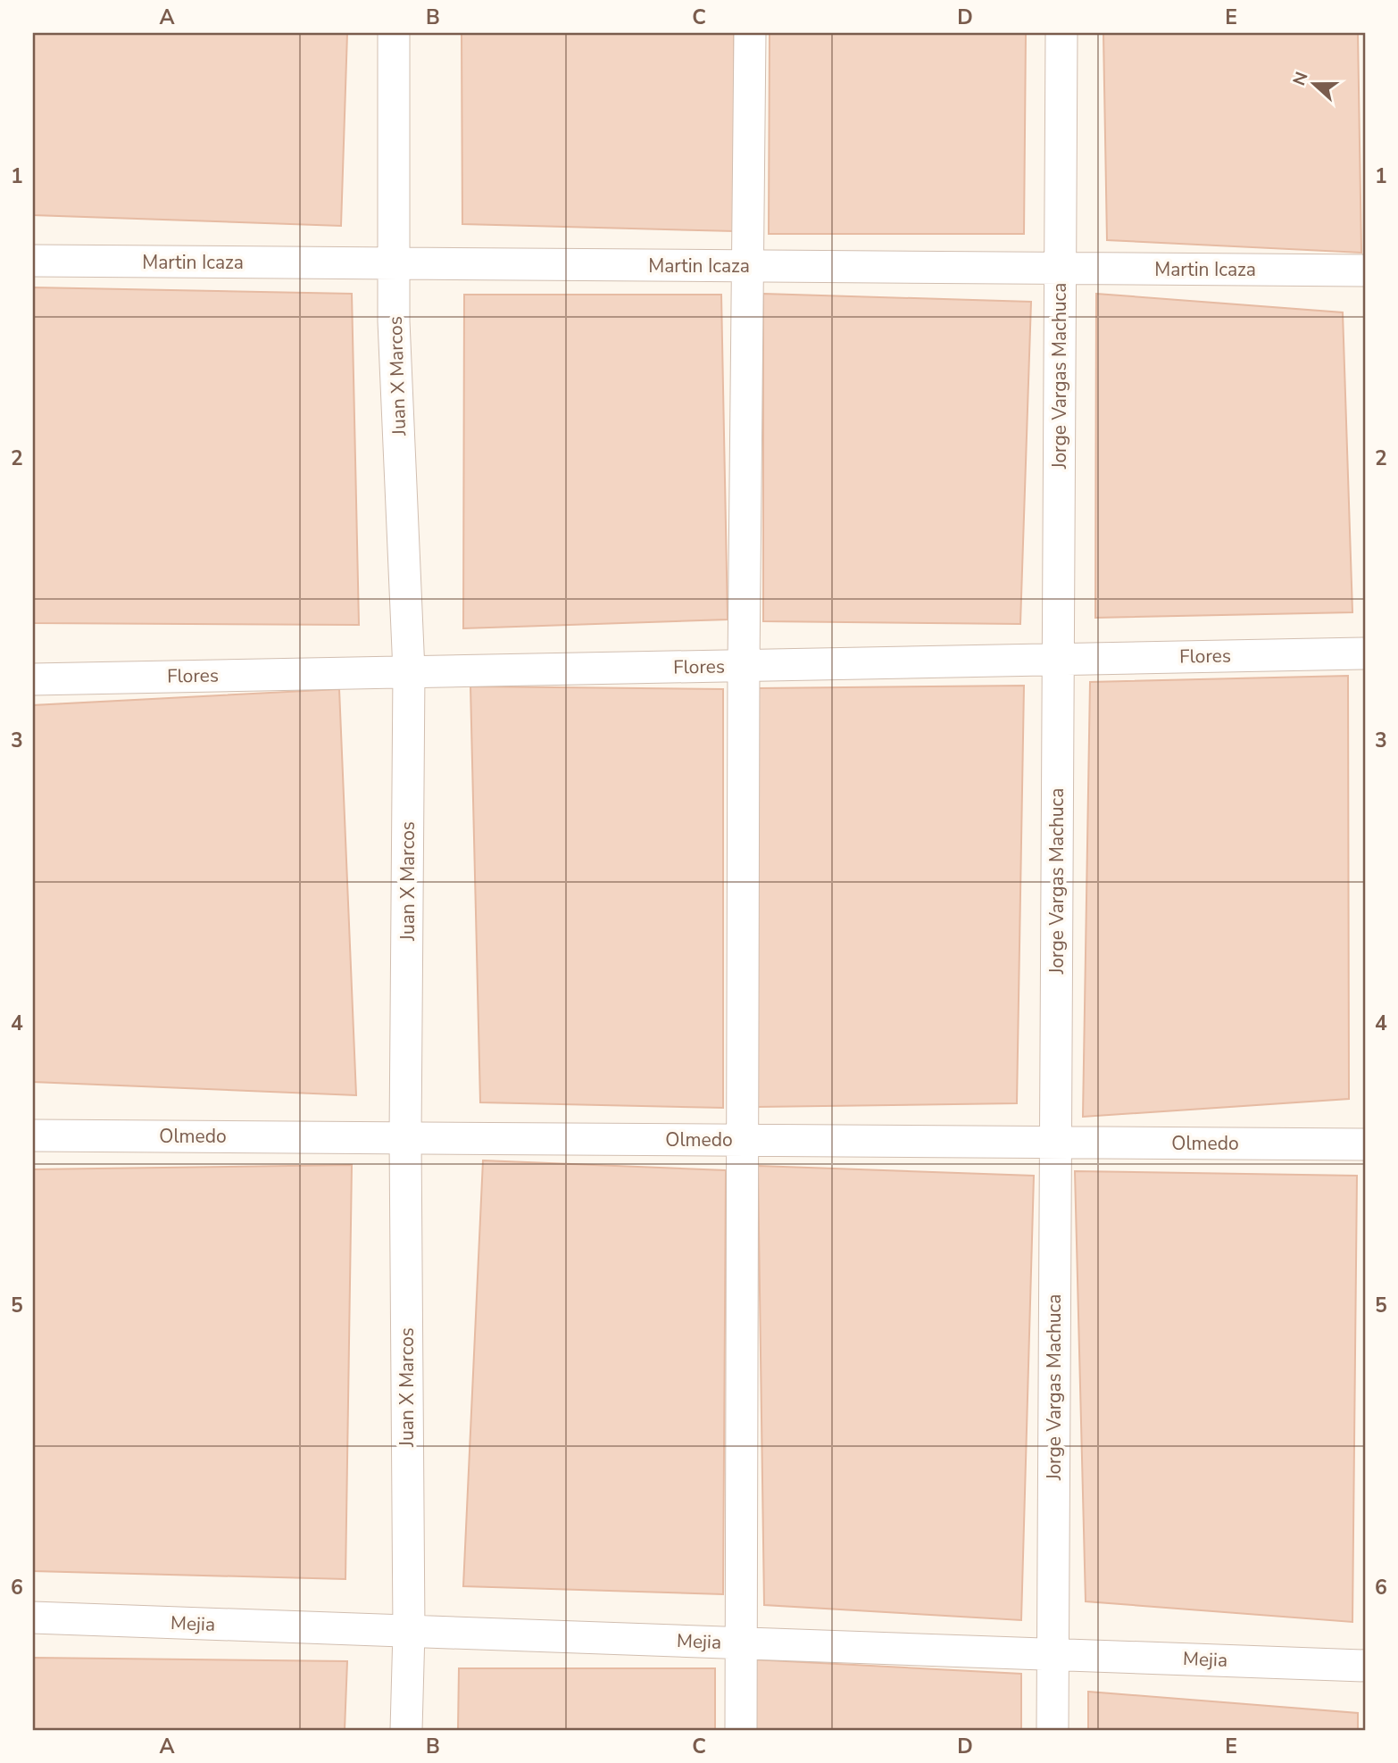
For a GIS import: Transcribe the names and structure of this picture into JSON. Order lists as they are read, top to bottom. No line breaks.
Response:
{"streets":{"street":["Martin Icaza","Juan X Marcos","Jorge Vargas Machuca","Flores","Olmedo","Mejia"]},"crossings":[["Martin Icaza","Juan X Marcos"],["Martin Icaza","Jorge Vargas Machuca"],["Juan X Marcos","Flores"],["Juan X Marcos","Olmedo"],["Juan X Marcos","Mejia"],["Jorge Vargas Machuca","Flores"],["Jorge Vargas Machuca","Olmedo"],["Jorge Vargas Machuca","Mejia"]],"north":"left","grid":{"columns":["A","B","C","D","E"],"rows":["1","2","3","4","5","6"]}}
